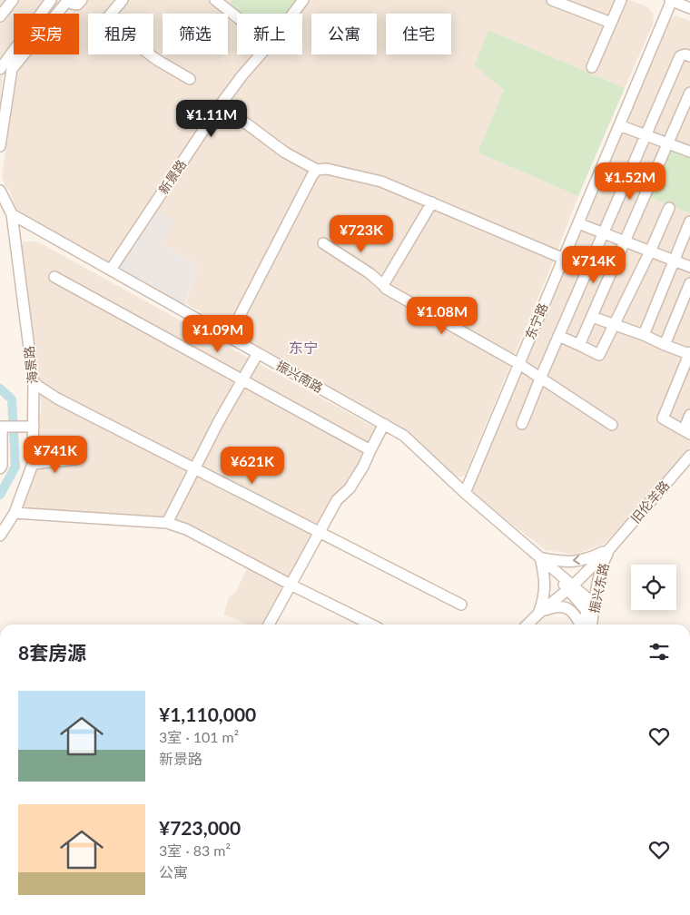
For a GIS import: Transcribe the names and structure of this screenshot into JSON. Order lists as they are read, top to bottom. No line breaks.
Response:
{"streets":{"street":["新景路","东宁路","海景路","振兴南路","旧伦羊路","振兴东路"]},"crossings":[["新景路","振兴南路"],["东宁路","振兴南路"],["海景路","振兴南路"],["振兴南路","振兴东路"],["旧伦羊路","振兴东路"]],"districts":["东宁"],"page":{"chip":["买房","租房","筛选","新上","公寓","住宅"],"price":["¥1.11M","¥1.52M","¥723K","¥714K","¥1.08M","¥1.09M","¥741K","¥621K"],"heading":"8套房源","list":[{"name":"¥1,110,000","note":"3室 · 101 m² · 新景路"},{"name":"¥723,000","note":"3室 · 83 m² · 公寓"}]}}
